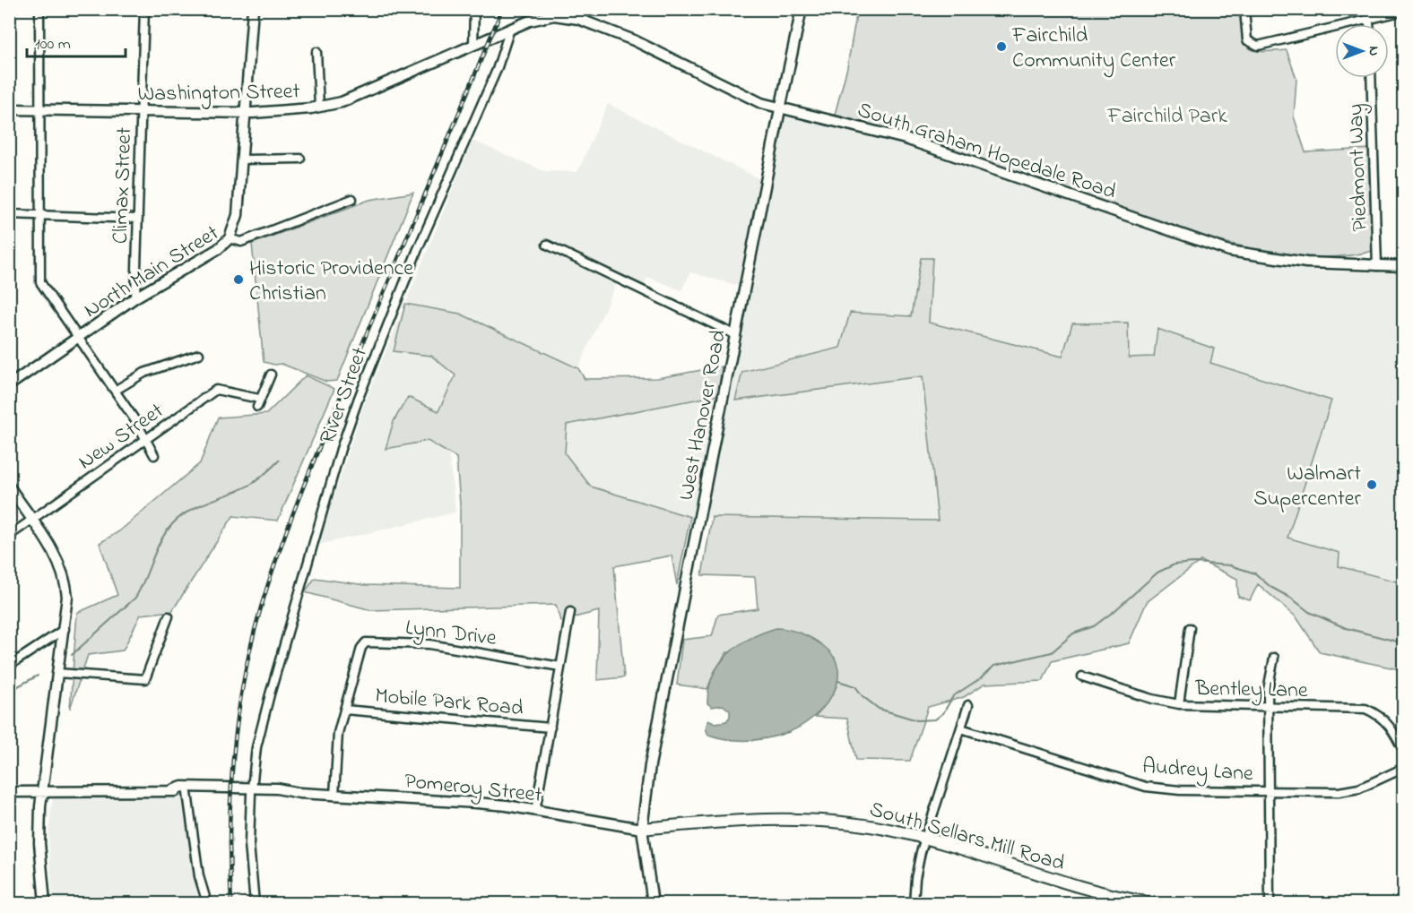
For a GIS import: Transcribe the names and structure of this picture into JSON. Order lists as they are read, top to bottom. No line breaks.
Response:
{"streets":{"main road":["South Sellars Mill Road"],"street":["Washington Street","South Graham Hopedale Road","Piedmont Way","Climax Street","North Main Street","River Street","West Hanover Road","New Street","Lynn Drive","Bentley Lane","Mobile Park Road","Audrey Lane","Pomeroy Street"]},"crossings":[["Washington Street","South Graham Hopedale Road"],["Washington Street","Climax Street"],["Washington Street","River Street"],["South Graham Hopedale Road","Piedmont Way"],["South Graham Hopedale Road","River Street"],["South Graham Hopedale Road","West Hanover Road"],["Climax Street","North Main Street"],["River Street","Pomeroy Street"],["West Hanover Road","Pomeroy Street"],["West Hanover Road","South Sellars Mill Road"],["Lynn Drive","Mobile Park Road"],["Lynn Drive","Pomeroy Street"],["Pomeroy Street","South Sellars Mill Road"]],"parks":["Fairchild Park"],"places":["Fairchild Community Center","Historic Providence Christian","Walmart Supercenter"],"scale_bar":"100 m","north":"right"}
